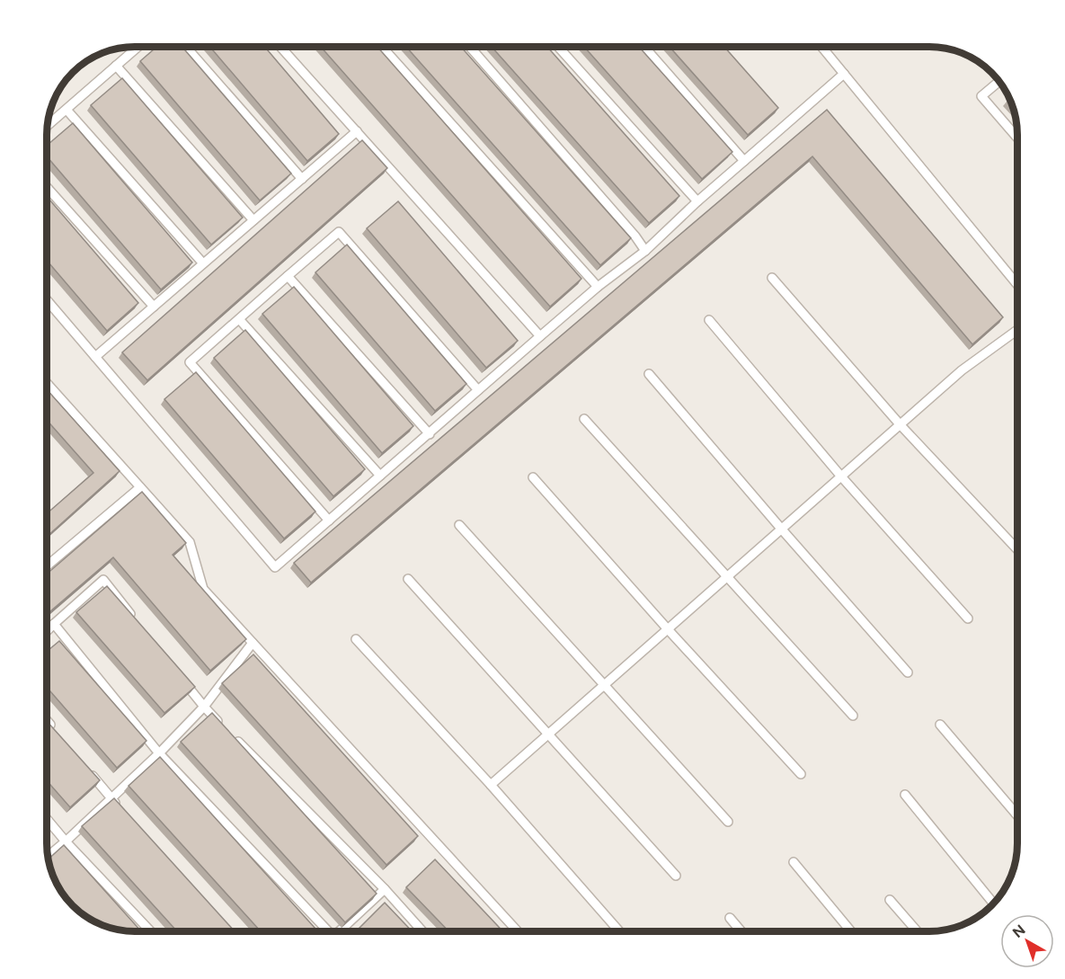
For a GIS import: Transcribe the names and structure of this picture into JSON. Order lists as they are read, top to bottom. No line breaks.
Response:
{"north":"top left"}
